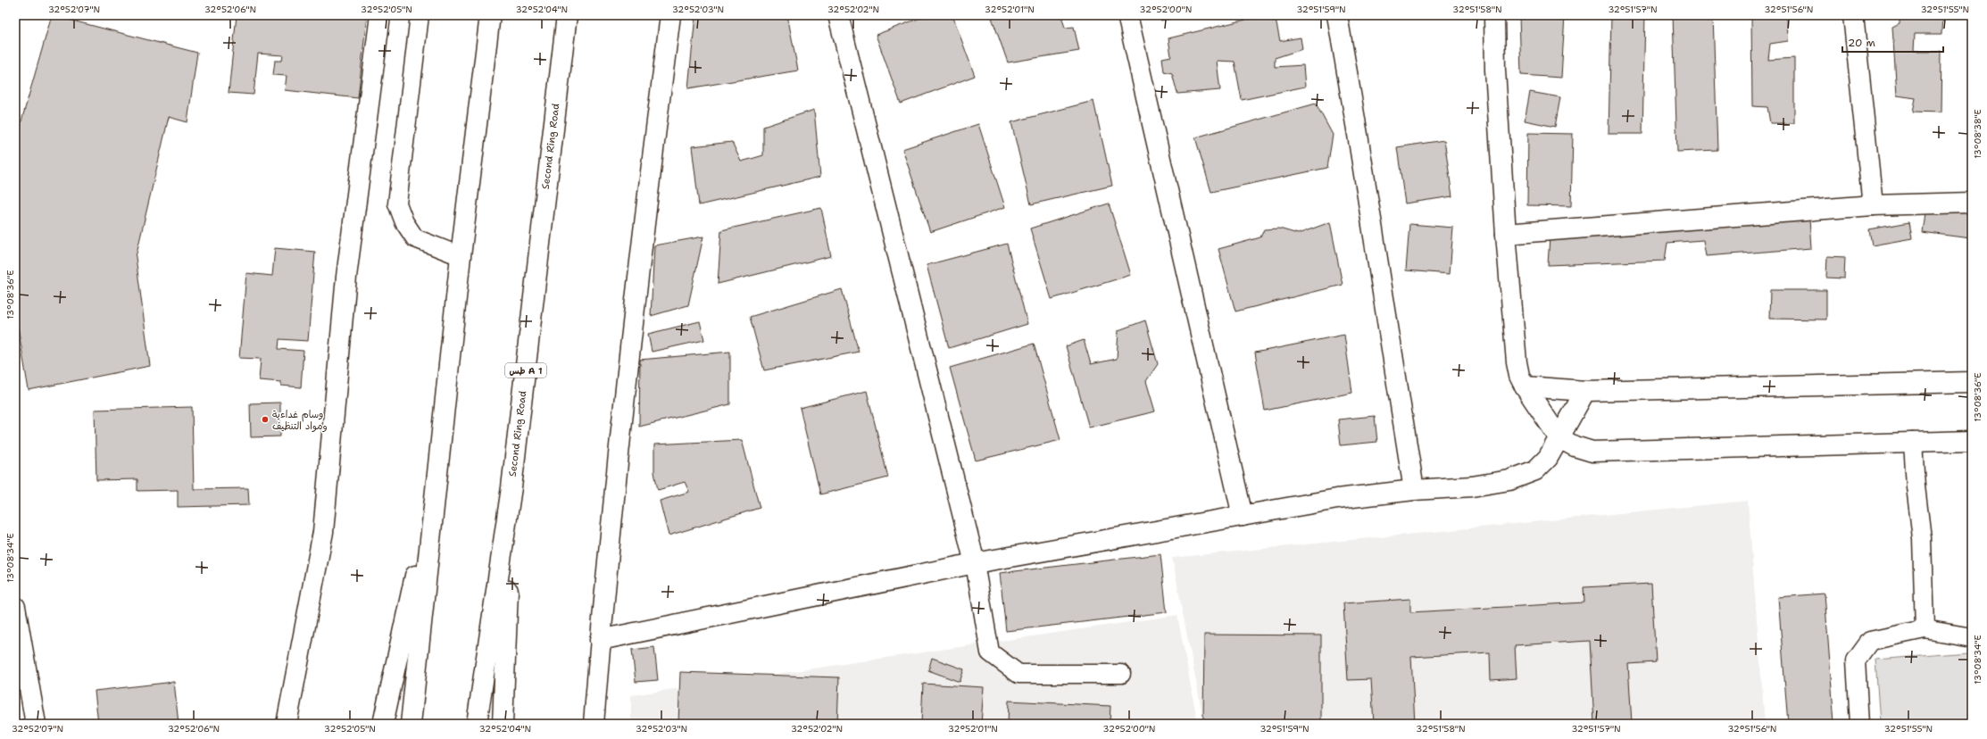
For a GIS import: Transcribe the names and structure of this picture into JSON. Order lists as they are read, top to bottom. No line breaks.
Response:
{"streets":{"main road":["Second Ring Road","طس A 1"]},"places":["وسام غداءية ومواد التنظيف"],"scale_bar":"20 m","coordinates":["32°52'07\"N","32°52'06\"N","32°52'05\"N","32°52'04\"N","32°52'03\"N","32°52'02\"N","32°52'01\"N","32°52'00\"N","32°51'59\"N","32°51'58\"N","32°51'57\"N","32°51'56\"N","32°51'55\"N","13°08'38\"E","13°08'36\"E","13°08'34\"E"]}
